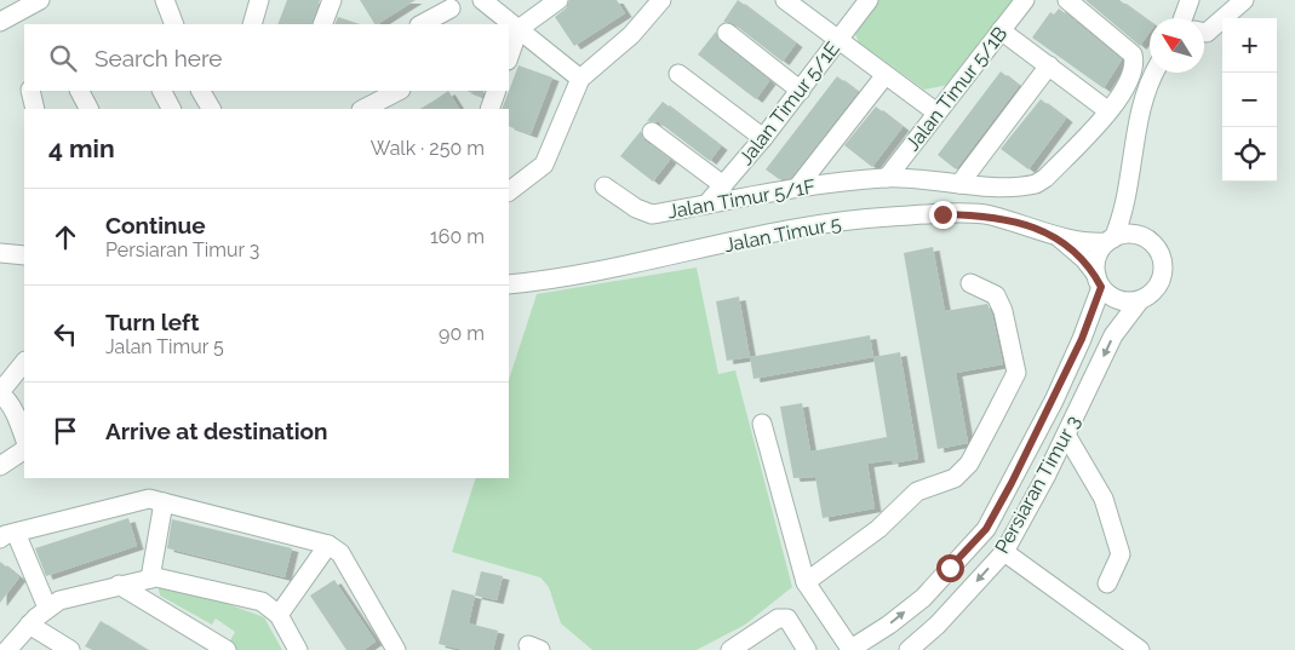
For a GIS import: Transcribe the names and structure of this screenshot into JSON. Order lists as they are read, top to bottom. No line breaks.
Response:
{"streets":{"street":["Jalan Timur 5/1B","Jalan Timur 5/1E","Jalan Timur 5/1F","Jalan Timur 5","Persiaran Timur 3"]},"crossings":[["Jalan Timur 5/1B","Jalan Timur 5/1F"],["Jalan Timur 5/1E","Jalan Timur 5/1F"],["Jalan Timur 5","Persiaran Timur 3"]],"north":"top left","page":{"map_buttons":["+","−"],"search":"Search here","heading":["4 min","Walk · 250 m"],"list":[["Continue","Persiaran Timur 3","160 m"],["Turn left","Jalan Timur 5","90 m"],"Arrive at destination"]}}
